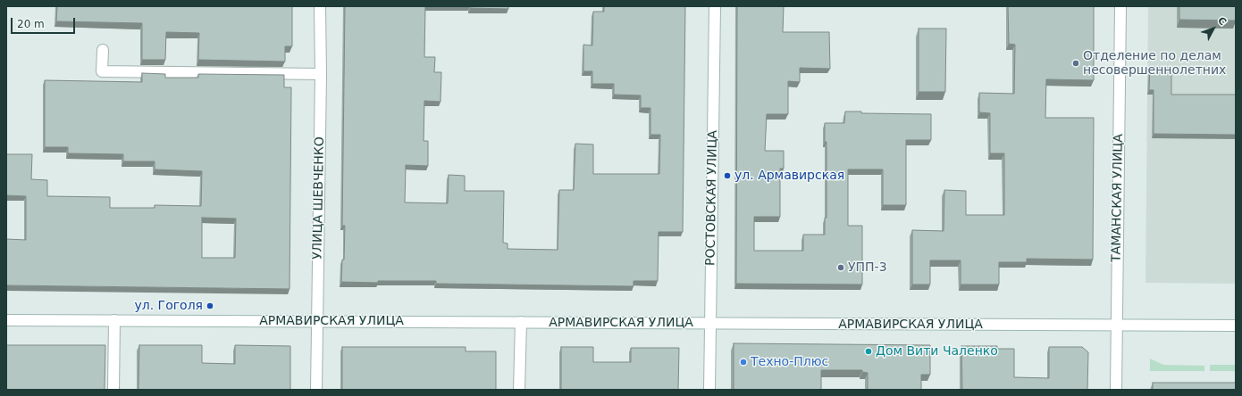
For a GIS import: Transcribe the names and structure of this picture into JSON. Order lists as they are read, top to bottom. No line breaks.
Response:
{"streets":{"street":["УЛИЦА ШЕВЧЕНКО","РОСТОВСКАЯ УЛИЦА","ТАМАНСКАЯ УЛИЦА","АРМАВИРСКАЯ УЛИЦА"]},"crossings":[["УЛИЦА ШЕВЧЕНКО","АРМАВИРСКАЯ УЛИЦА"],["РОСТОВСКАЯ УЛИЦА","АРМАВИРСКАЯ УЛИЦА"],["ТАМАНСКАЯ УЛИЦА","АРМАВИРСКАЯ УЛИЦА"]],"places":["Отделение по делам несовершеннолетних","ул. Армавирская","УПП-3","ул. Гоголя","Дом Вити Чаленко","Техно-Плюс"],"scale_bar":"20 m","north":"top right"}
